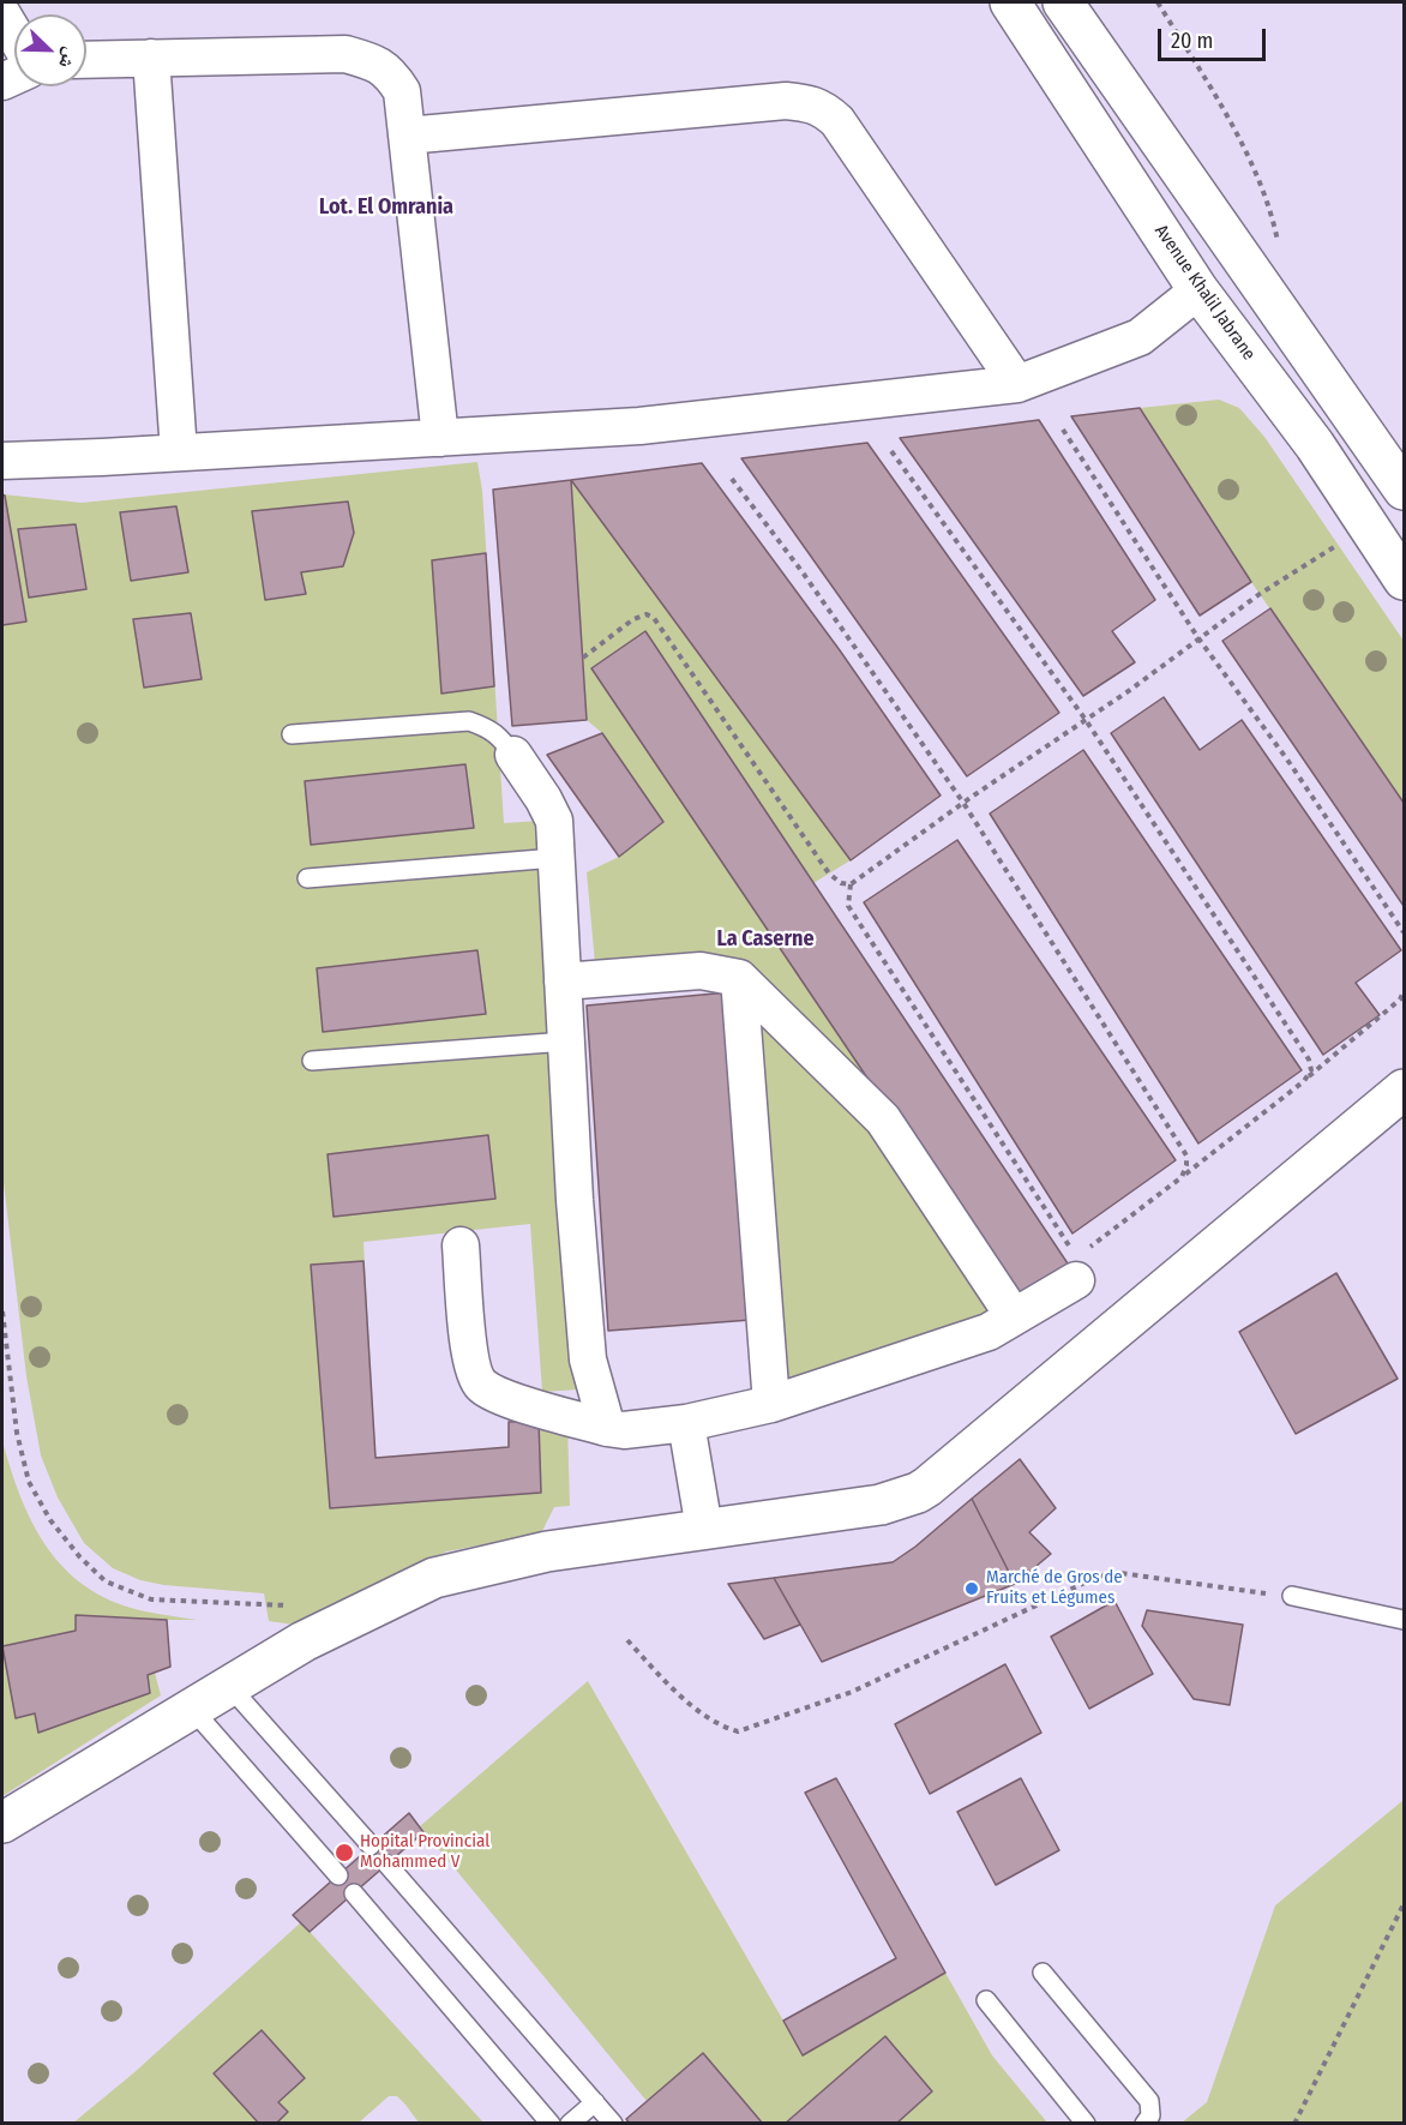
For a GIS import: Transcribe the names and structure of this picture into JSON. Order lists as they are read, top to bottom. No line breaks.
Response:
{"streets":{"street":["Avenue Khalil Jabrane"]},"districts":["Lot. El Omrania","La Caserne"],"places":["Marché de Gros de Fruits et Légumes","Hopital Provincial Mohammed V"],"scale_bar":"20 m","north":"bottom right"}
